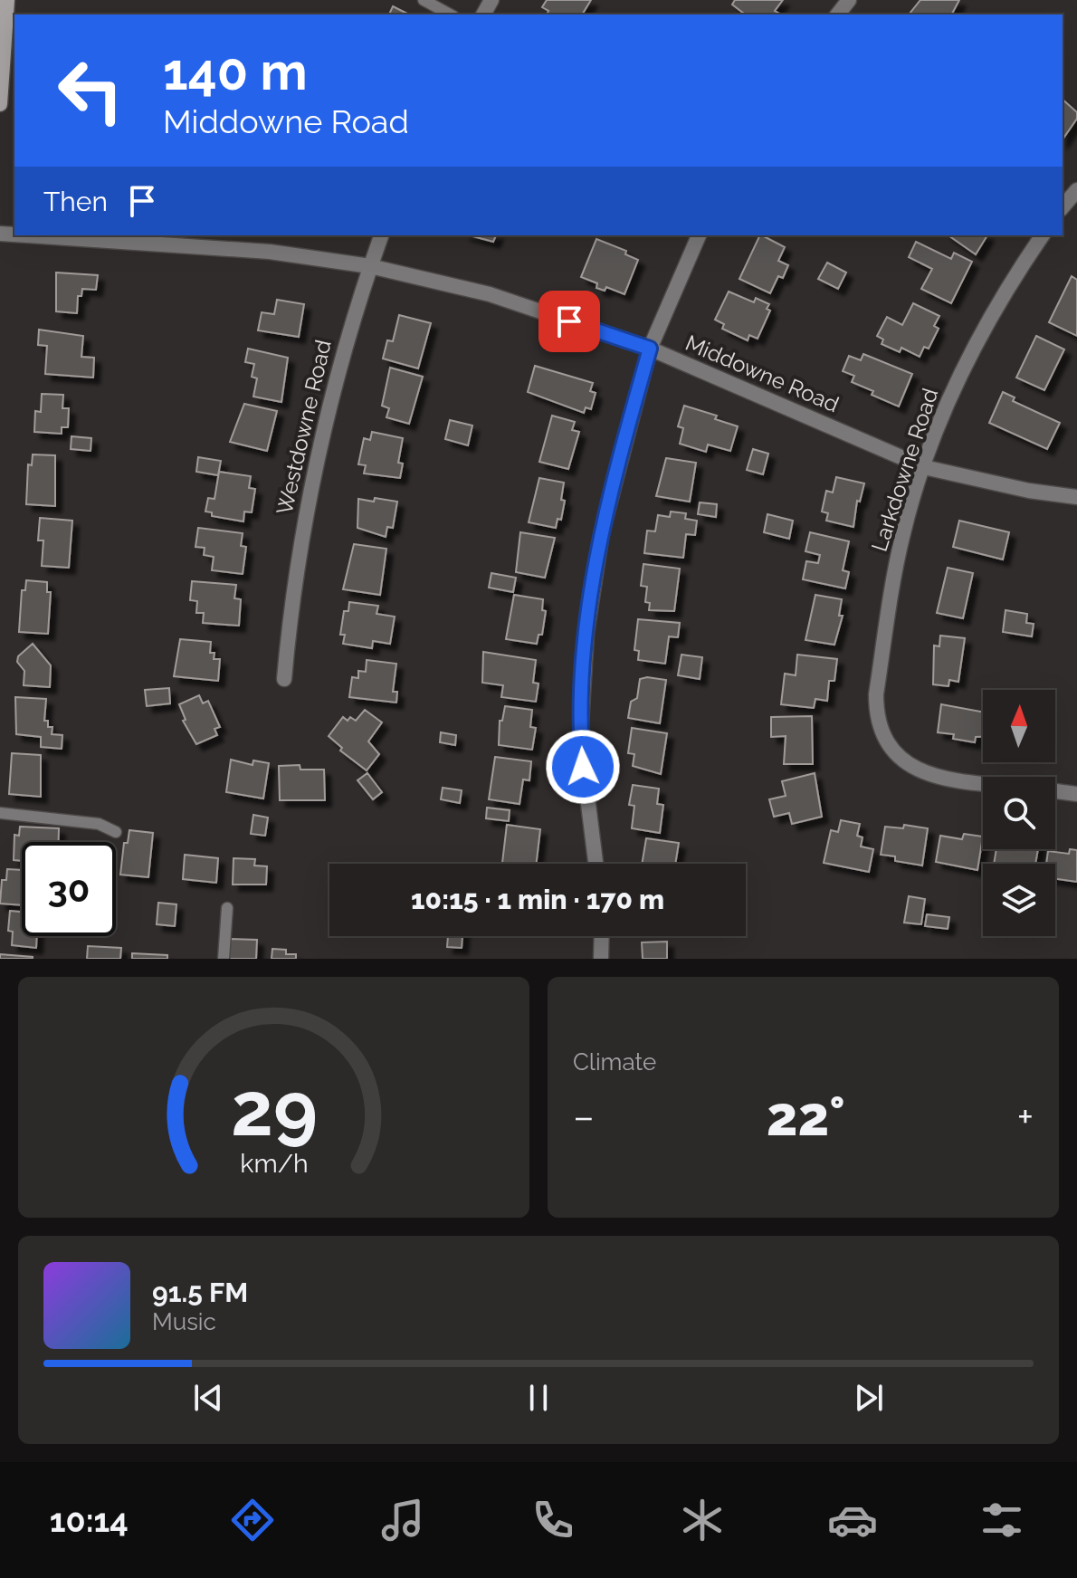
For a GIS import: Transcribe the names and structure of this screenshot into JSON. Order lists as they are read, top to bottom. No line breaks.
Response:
{"streets":{"street":["Middowne Road","Westdowne Road","Larkdowne Road"]},"crossings":[["Middowne Road","Westdowne Road"],["Middowne Road","Larkdowne Road"]],"north":"top","page":{"turn":["140 m","Middowne Road"],"then":"Then","limit":"30","trip":"10:15 · 1 min · 170 m","tile":"Climate","heat":["−","22°","+"],"song":["91.5 FM","Music"],"tabs":"10:14","gauge":["29","km/h"]}}
